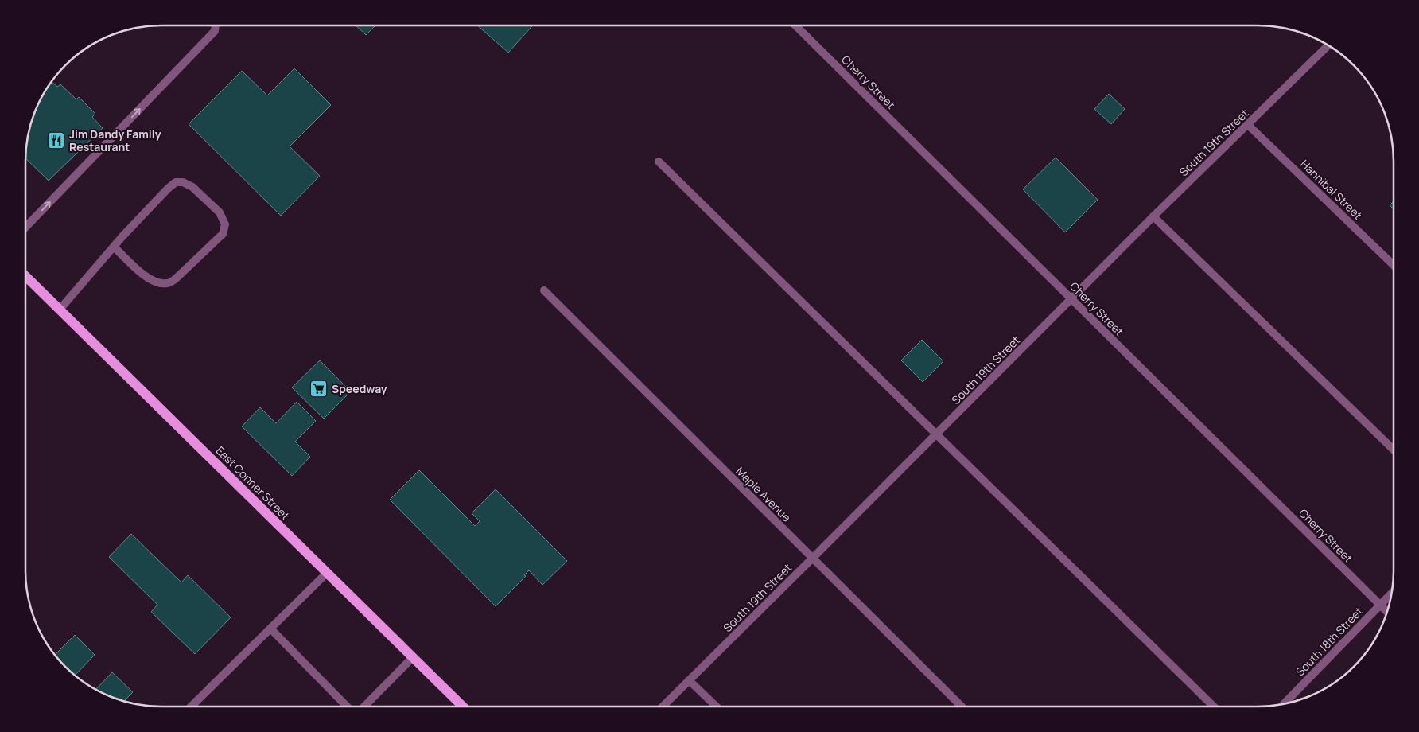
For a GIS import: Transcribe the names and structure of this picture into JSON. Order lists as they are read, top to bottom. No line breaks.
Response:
{"streets":{"main road":["East Conner Street"],"street":["Cherry Street","South 19th Street","Hannibal Street","Maple Avenue","South 18th Street"]},"crossings":[["Cherry Street","South 19th Street"],["Cherry Street","South 18th Street"],["South 19th Street","Hannibal Street"],["South 19th Street","Maple Avenue"]],"places":{"restaurant":["Jim Dandy Family Restaurant"],"supermarket":["Speedway"]}}
